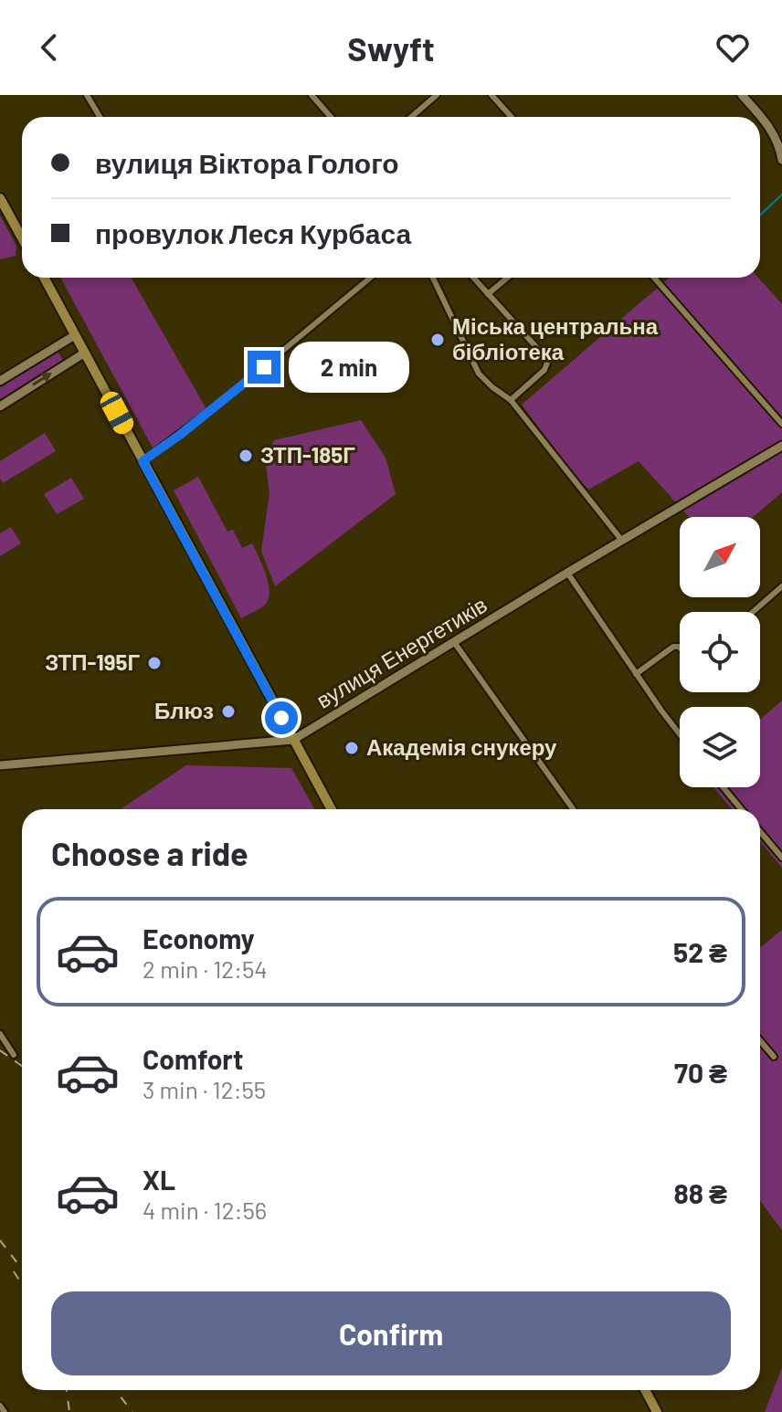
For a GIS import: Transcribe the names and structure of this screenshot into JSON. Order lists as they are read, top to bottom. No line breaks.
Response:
{"streets":{"street":["вулиця Енергетиків"]},"places":["Міська центральна бібліотека","ЗТП-185Г","ЗТП-195Г","Блюз","Академія снукеру"],"north":"top right","page":{"header":"Swyft","banner":["вулиця Віктора Голого","провулок Леся Курбаса"],"bubble":"2 min","heading":"Choose a ride","list":[{"name":"Economy","note":"2 min · 12:54","value":"52 ₴"},{"name":"Comfort","note":"3 min · 12:55","value":"70 ₴"},{"name":"XL","note":"4 min · 12:56","value":"88 ₴"}],"buttons":"Confirm"}}
